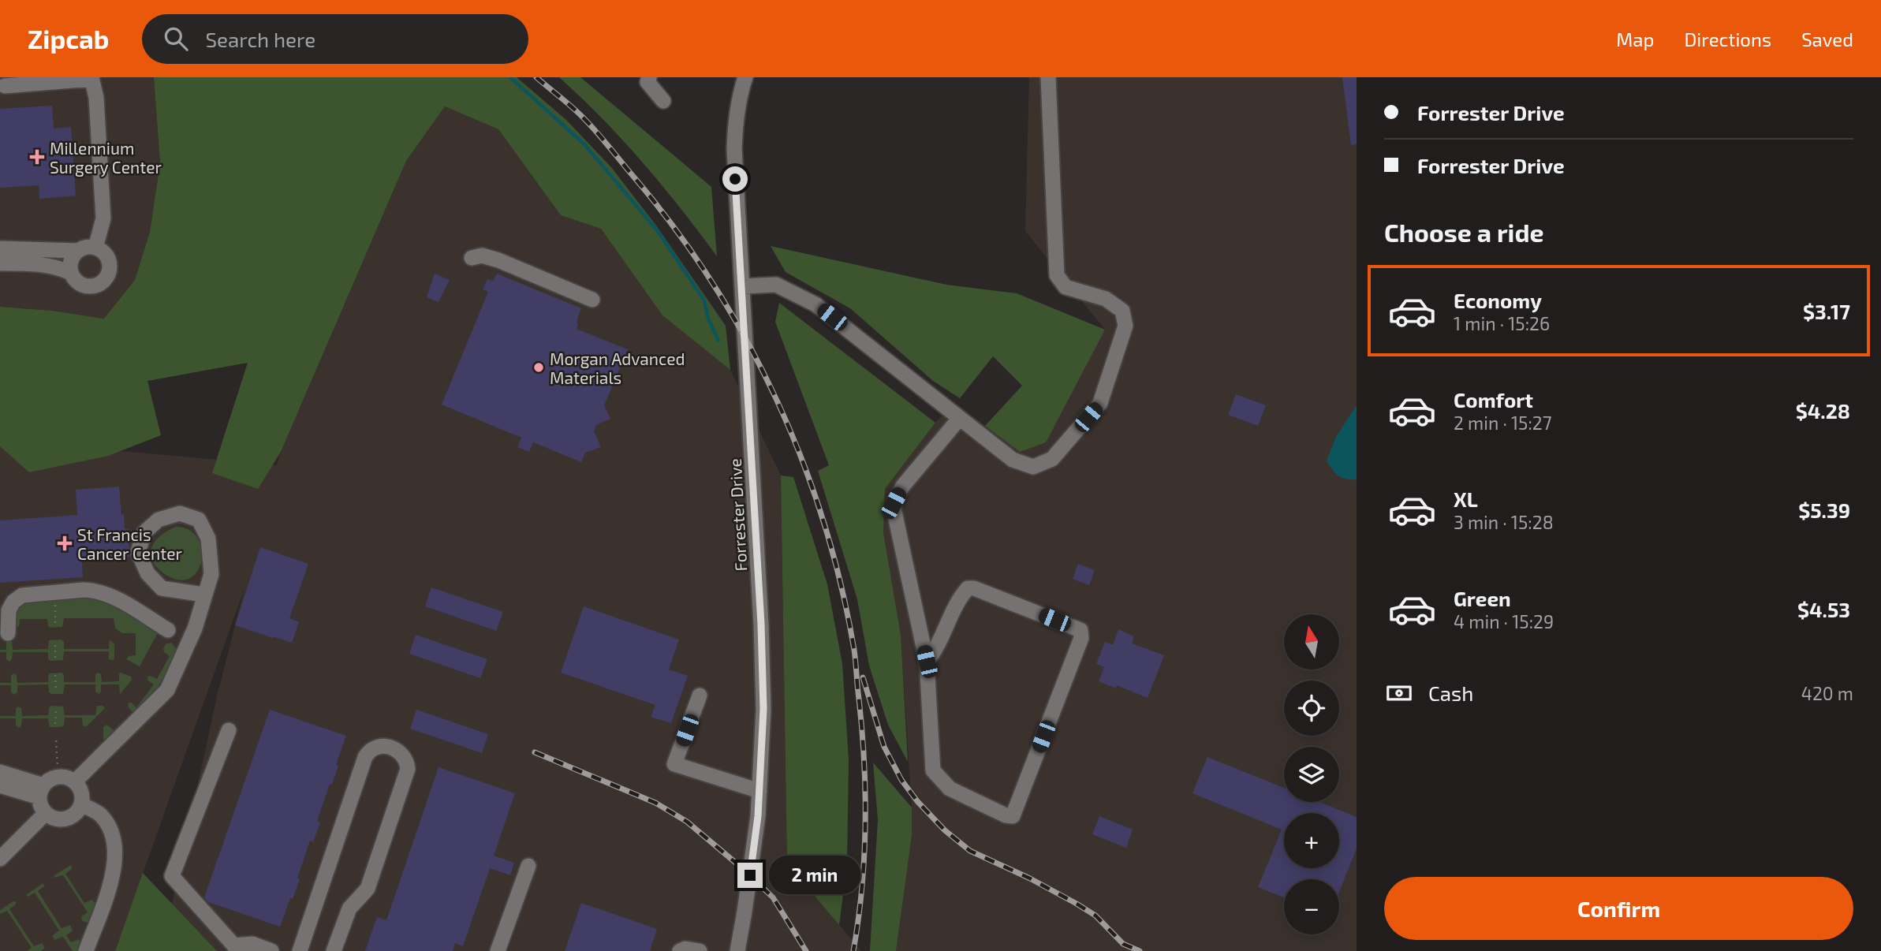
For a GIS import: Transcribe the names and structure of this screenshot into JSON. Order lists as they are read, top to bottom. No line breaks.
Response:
{"streets":{"street":["Forrester Drive"]},"places":{"health":["Millennium Surgery Center","St Francis Cancer Center"],"other":["Morgan Advanced Materials"]},"north":"top","page":{"header":"Zipcab","search":"Search here","nav":["Map","Directions","Saved"],"banner":["Forrester Drive","Forrester Drive"],"heading":"Choose a ride","list":[{"name":"Economy","note":"1 min · 15:26","value":"$3.17"},{"name":"Comfort","note":"2 min · 15:27","value":"$4.28"},{"name":"XL","note":"3 min · 15:28","value":"$5.39"},{"name":"Green","note":"4 min · 15:29","value":"$4.53"}],"map_buttons":["+","−"],"pay":["Cash","420 m"],"bubble":"2 min","buttons":"Confirm"}}
